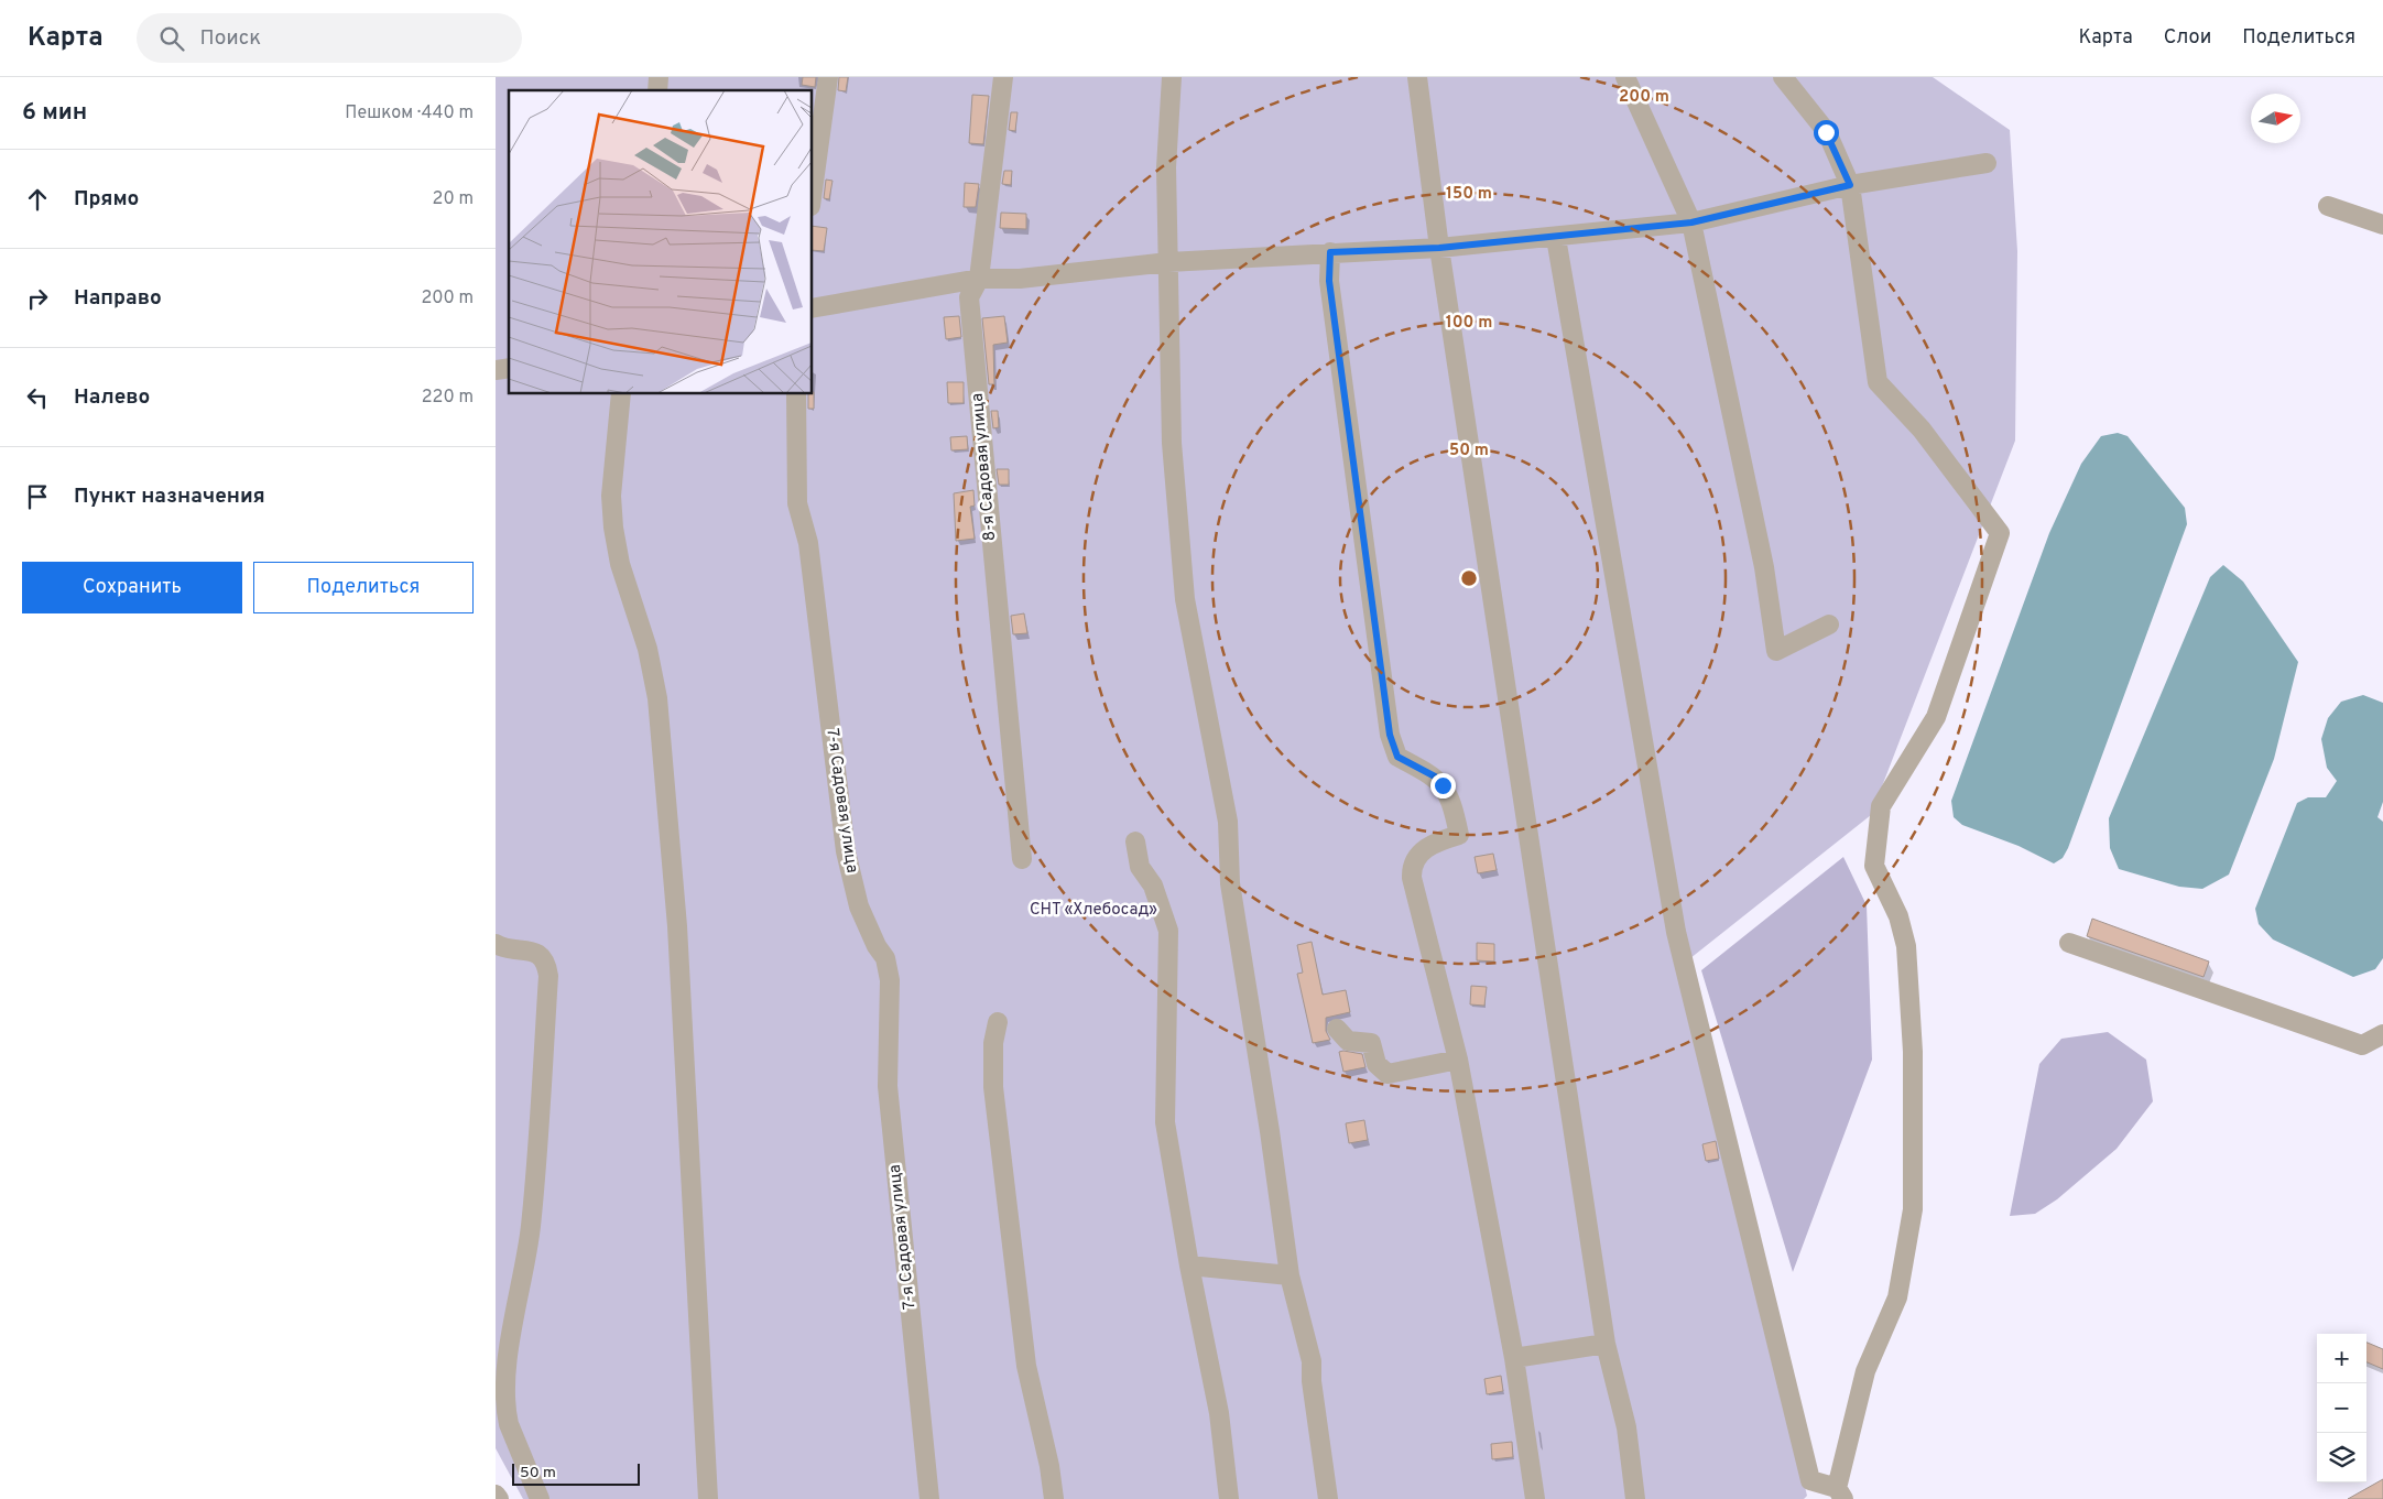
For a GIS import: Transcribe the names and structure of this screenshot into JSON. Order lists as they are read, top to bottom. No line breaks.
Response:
{"streets":{"lane":["8-я Садовая улица","7-я Садовая улица"]},"parks":["СНТ «Хлебосад»"],"scale_bar":"50 m","north":"right","page":{"header":"Карта","search":"Поиск","nav":["Карта","Слои","Поделиться"],"heading":["6 мин","Пешком · 440 m"],"list":[["Прямо","20 m"],["Направо","200 m"],["Налево","220 m"],"Пункт назначения"],"buttons":["Сохранить","Поделиться"],"map_buttons":["+","−"],"scale":"50 m"},"rings":["200 m","150 m","100 m","50 m"]}
